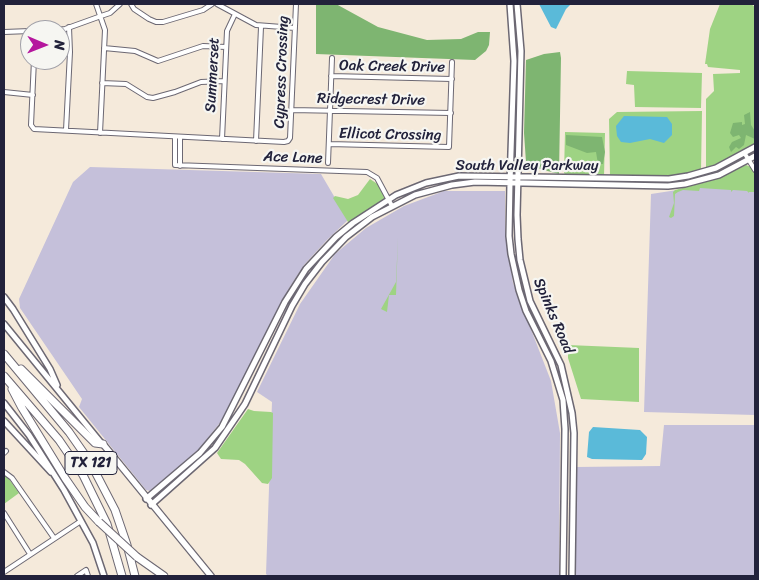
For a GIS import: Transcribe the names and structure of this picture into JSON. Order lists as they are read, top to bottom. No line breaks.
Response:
{"streets":{"highway":["TX 121"],"main road":["South Valley Parkway","Spinks Road"],"street":["Oak Creek Drive","Cypress Crossing","Summerset","Ridgecrest Drive","Ellicot Crossing","Ace Lane"]},"crossings":[["Cypress Crossing","Ridgecrest Drive"],["Ridgecrest Drive","Ellicot Crossing"],["Ace Lane","South Valley Parkway"],["South Valley Parkway","Spinks Road"]],"north":"right"}
